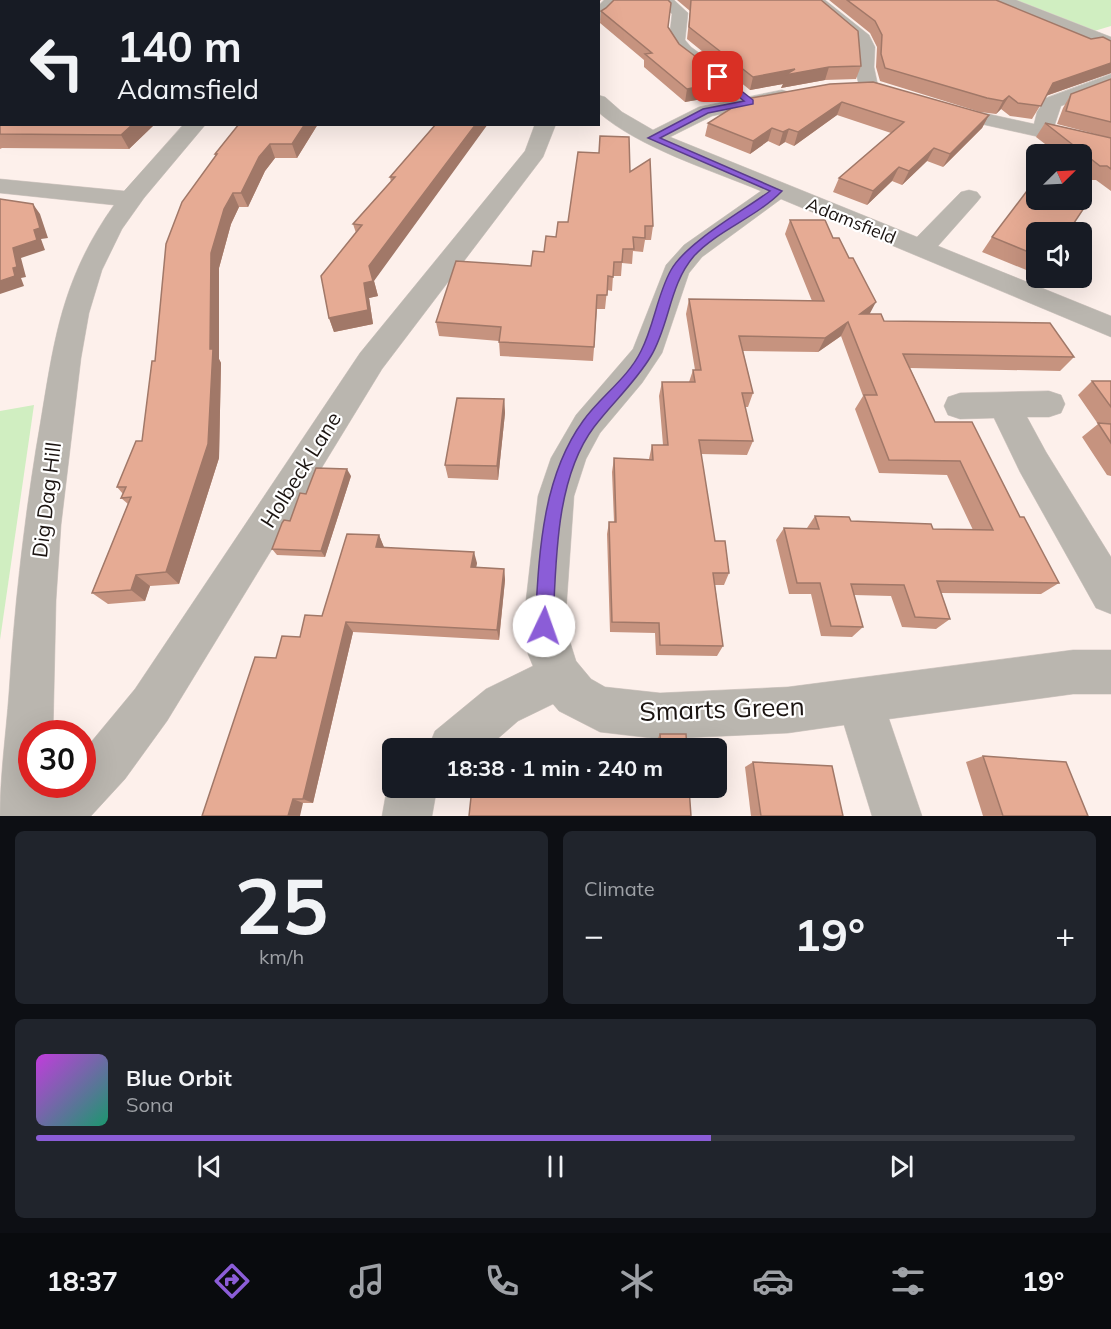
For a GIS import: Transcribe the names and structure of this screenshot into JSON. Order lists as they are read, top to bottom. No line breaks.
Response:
{"streets":{"street":["Adamsfield","Holbeck Lane","Dig Dag Hill","Smarts Green"]},"crossings":[["Adamsfield","Smarts Green"]],"north":"top right","page":{"turn":["140 m","Adamsfield"],"limit":"30","trip":"18:38 · 1 min · 240 m","tile":[["25","km/h"],"Climate"],"heat":["−","19°","+"],"song":["Blue Orbit","Sona"],"tabs":["18:37","19°"]}}
